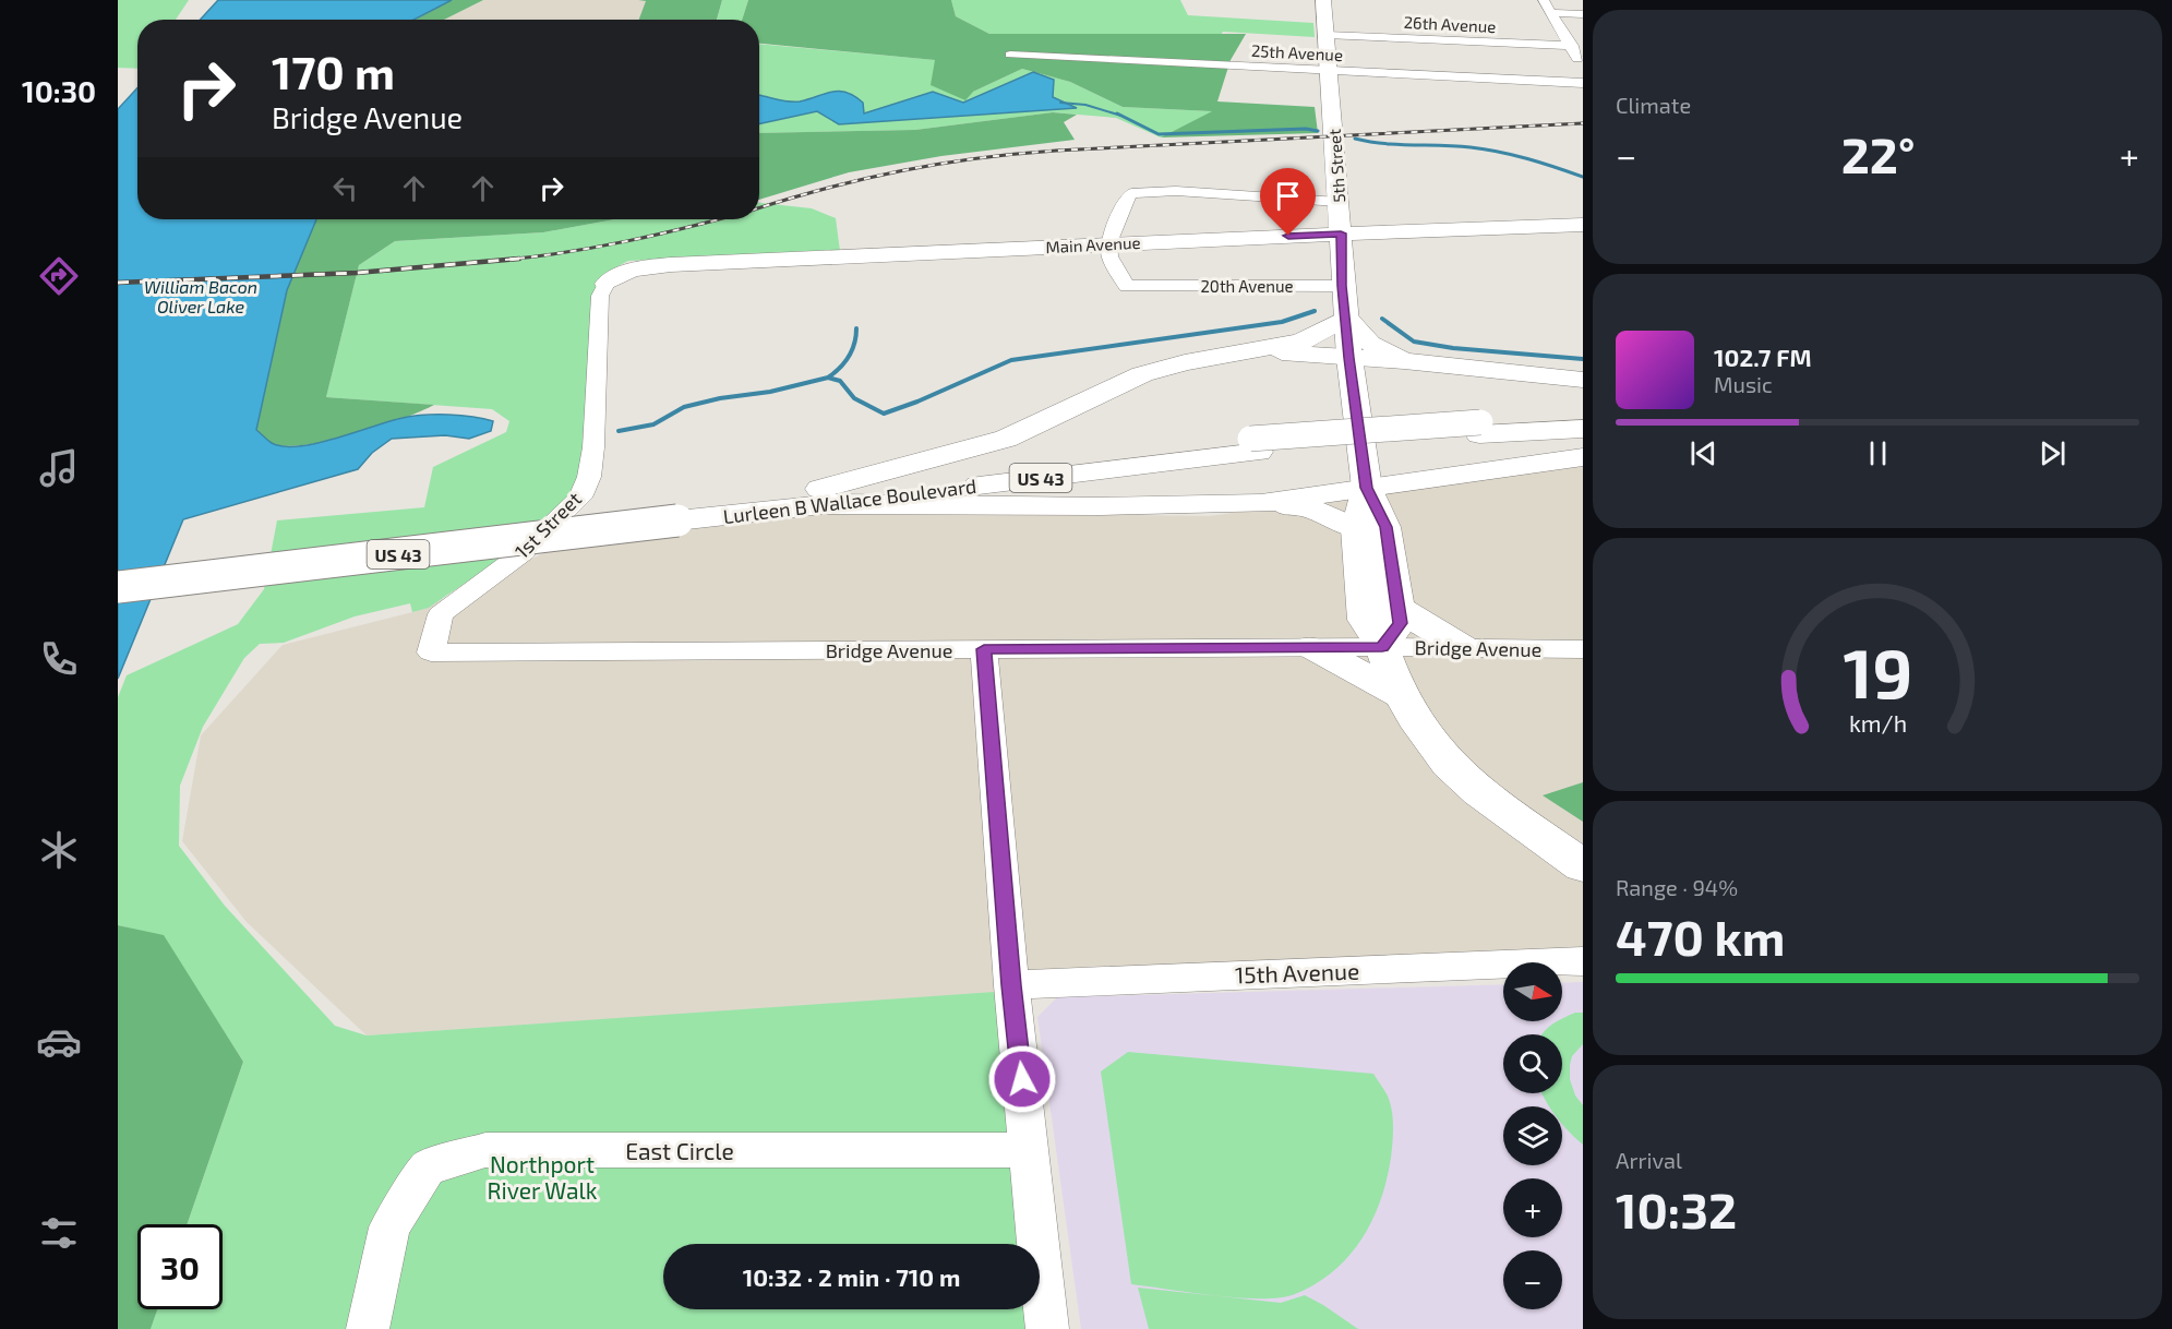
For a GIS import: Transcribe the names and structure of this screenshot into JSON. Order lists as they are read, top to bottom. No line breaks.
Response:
{"streets":{"main road":["5th Street","Main Avenue","US 43","Lurleen B Wallace Boulevard"],"street":["26th Avenue","25th Avenue","20th Avenue","1st Street","Bridge Avenue","15th Avenue","East Circle"]},"crossings":[["26th Avenue","5th Street"],["25th Avenue","5th Street"],["5th Street","Main Avenue"],["5th Street","20th Avenue"],["5th Street","Bridge Avenue"],["Main Avenue","20th Avenue"],["Main Avenue","1st Street"],["1st Street","Bridge Avenue"]],"water":["William Bacon Oliver Lake"],"parks":["Northport River Walk"],"north":"right","page":{"tabs":"10:30","tile":["Climate",["Range · 94%","470 km"],["Arrival","10:32"]],"turn":["170 m","Bridge Avenue"],"heat":["−","22°","+"],"song":["102.7 FM","Music"],"map_buttons":["+","−"],"limit":"30","trip":"10:32 · 2 min · 710 m","gauge":["19","km/h"]}}
